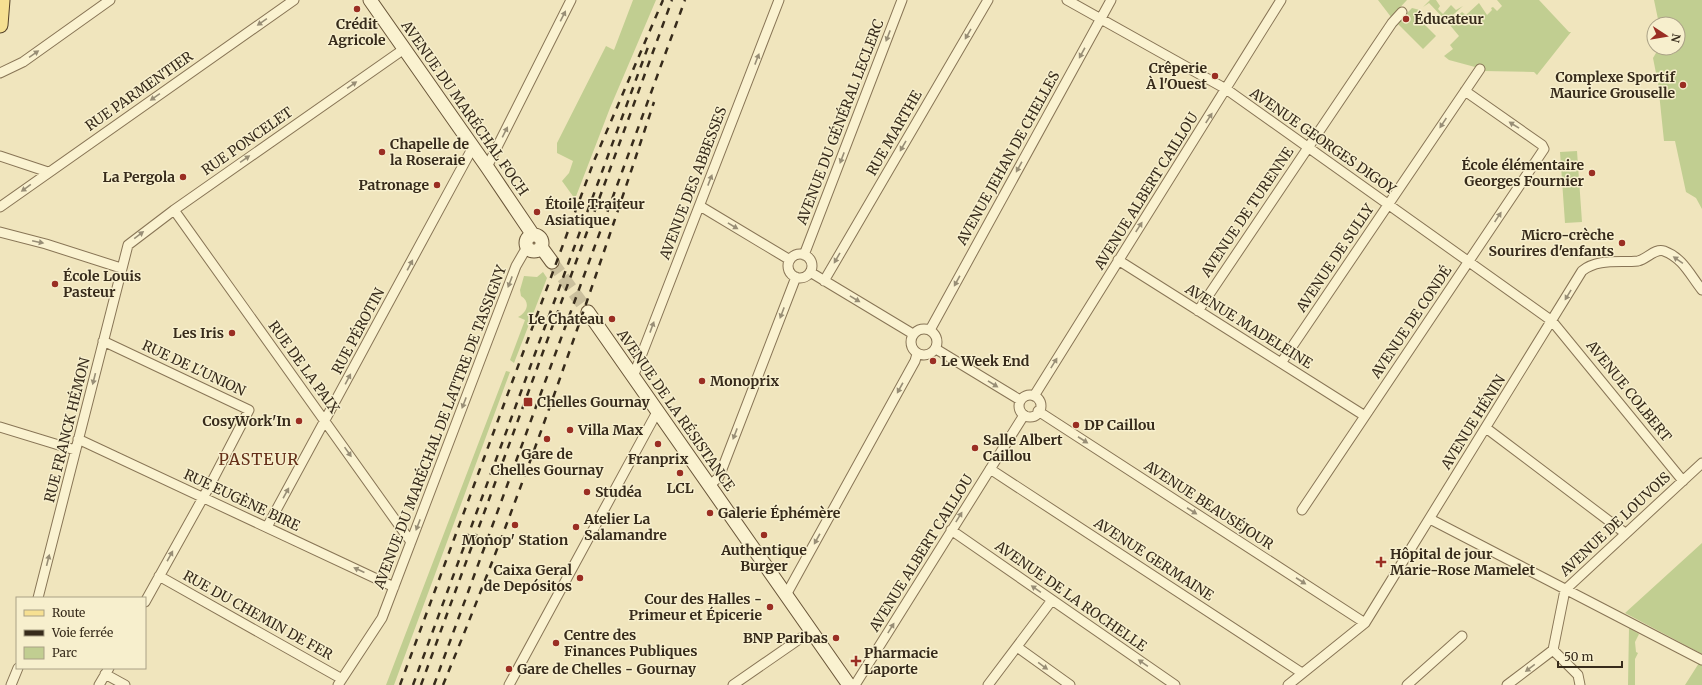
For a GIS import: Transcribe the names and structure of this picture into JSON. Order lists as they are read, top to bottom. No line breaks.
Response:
{"streets":{"street":["RUE PARMENTIER","AVENUE DU MARÉCHAL FOCH","AVENUE DU GÉNÉRAL LECLERC","RUE MARTHE","RUE PONCELET","AVENUE GEORGES DIGOY","AVENUE JEHAN DE CHELLES","AVENUE DES ABBESSES","AVENUE ALBERT CAILLOU","AVENUE DE TURENNE","AVENUE DE SULLY","AVENUE DE CONDÉ","AVENUE MADELEINE","RUE PÉROTIN","RUE DE LA PAIX","RUE DE L'UNION","AVENUE COLBERT","AVENUE DE LA RÉSISTANCE","AVENUE HÉNIN","AVENUE DU MARÉCHAL DE LATTRE DE TASSIGNY","RUE FRANCK HÉMON","RUE EUGÈNE BIRE","AVENUE BEAUSÉJOUR","AVENUE DE LOUVOIS","AVENUE GERMAINE","AVENUE DE LA ROCHELLE","RUE DU CHEMIN DE FER"]},"crossings":[["AVENUE DU MARÉCHAL FOCH","RUE PONCELET"],["AVENUE DU MARÉCHAL FOCH","RUE PÉROTIN"],["AVENUE DU MARÉCHAL FOCH","AVENUE DU MARÉCHAL DE LATTRE DE TASSIGNY"],["RUE PONCELET","RUE DE LA PAIX"],["RUE PONCELET","RUE FRANCK HÉMON"],["AVENUE GEORGES DIGOY","AVENUE JEHAN DE CHELLES"],["AVENUE GEORGES DIGOY","AVENUE ALBERT CAILLOU"],["AVENUE GEORGES DIGOY","AVENUE DE TURENNE"],["AVENUE GEORGES DIGOY","AVENUE DE SULLY"],["AVENUE GEORGES DIGOY","AVENUE DE CONDÉ"],["AVENUE GEORGES DIGOY","AVENUE COLBERT"],["AVENUE GEORGES DIGOY","AVENUE HÉNIN"],["AVENUE DES ABBESSES","AVENUE DE LA RÉSISTANCE"],["AVENUE ALBERT CAILLOU","AVENUE MADELEINE"],["AVENUE ALBERT CAILLOU","AVENUE BEAUSÉJOUR"],["AVENUE ALBERT CAILLOU","AVENUE GERMAINE"],["AVENUE ALBERT CAILLOU","AVENUE DE LA ROCHELLE"],["AVENUE DE TURENNE","AVENUE MADELEINE"],["AVENUE DE SULLY","AVENUE DE CONDÉ"],["AVENUE DE SULLY","AVENUE MADELEINE"],["AVENUE DE CONDÉ","AVENUE MADELEINE"],["RUE PÉROTIN","RUE DE LA PAIX"],["RUE PÉROTIN","RUE EUGÈNE BIRE"],["RUE DE LA PAIX","AVENUE DU MARÉCHAL DE LATTRE DE TASSIGNY"],["RUE DE L'UNION","RUE FRANCK HÉMON"],["RUE DE L'UNION","RUE EUGÈNE BIRE"],["AVENUE COLBERT","AVENUE HÉNIN"],["AVENUE COLBERT","AVENUE DE LOUVOIS"],["AVENUE HÉNIN","AVENUE BEAUSÉJOUR"],["AVENUE HÉNIN","AVENUE GERMAINE"],["AVENUE DU MARÉCHAL DE LATTRE DE TASSIGNY","RUE EUGÈNE BIRE"],["AVENUE DU MARÉCHAL DE LATTRE DE TASSIGNY","RUE DU CHEMIN DE FER"],["RUE FRANCK HÉMON","RUE EUGÈNE BIRE"]],"one_way":["RUE PARMENTIER","AVENUE DU GÉNÉRAL LECLERC","RUE MARTHE","RUE PONCELET","AVENUE JEHAN DE CHELLES","AVENUE DES ABBESSES","AVENUE ALBERT CAILLOU","AVENUE DE SULLY","RUE PÉROTIN","RUE DE LA PAIX","AVENUE DU MARÉCHAL DE LATTRE DE TASSIGNY","RUE EUGÈNE BIRE","AVENUE BEAUSÉJOUR","AVENUE DE LA ROCHELLE"],"districts":["PASTEUR"],"places":{"other":["Crédit Agricole","Éducateur","Crêperie À l'Ouest","Complexe Sportif Maurice Grouselle","Chapelle de la Roseraie","École élémentaire Georges Fournier","La Pergola","Patronage","Étoile Traiteur Asiatique","Micro-crèche Sourires d'enfants","École Louis Pasteur","Le Chateau","Les Iris","Le Week End","Monoprix","CosyWork'In","DP Caillou","Villa Max","Gare de Chelles Gournay","Franprix","Salle Albert Caillou","LCL","Studéa","Galerie Éphémère","Monop' Station","Atelier La Salamandre","Authentique Burger","Caixa Geral de Depósitos","Cour des Halles - Primeur et Épicerie","BNP Paribas","Centre des Finances Publiques","Gare de Chelles - Gournay"],"transit":["Chelles Gournay"],"health":["Hôpital de jour Marie-Rose Mamelet","Pharmacie Laporte"]},"legend":["Route","Voie ferrée","Parc"],"scale_bar":"50 m","north":"right"}
